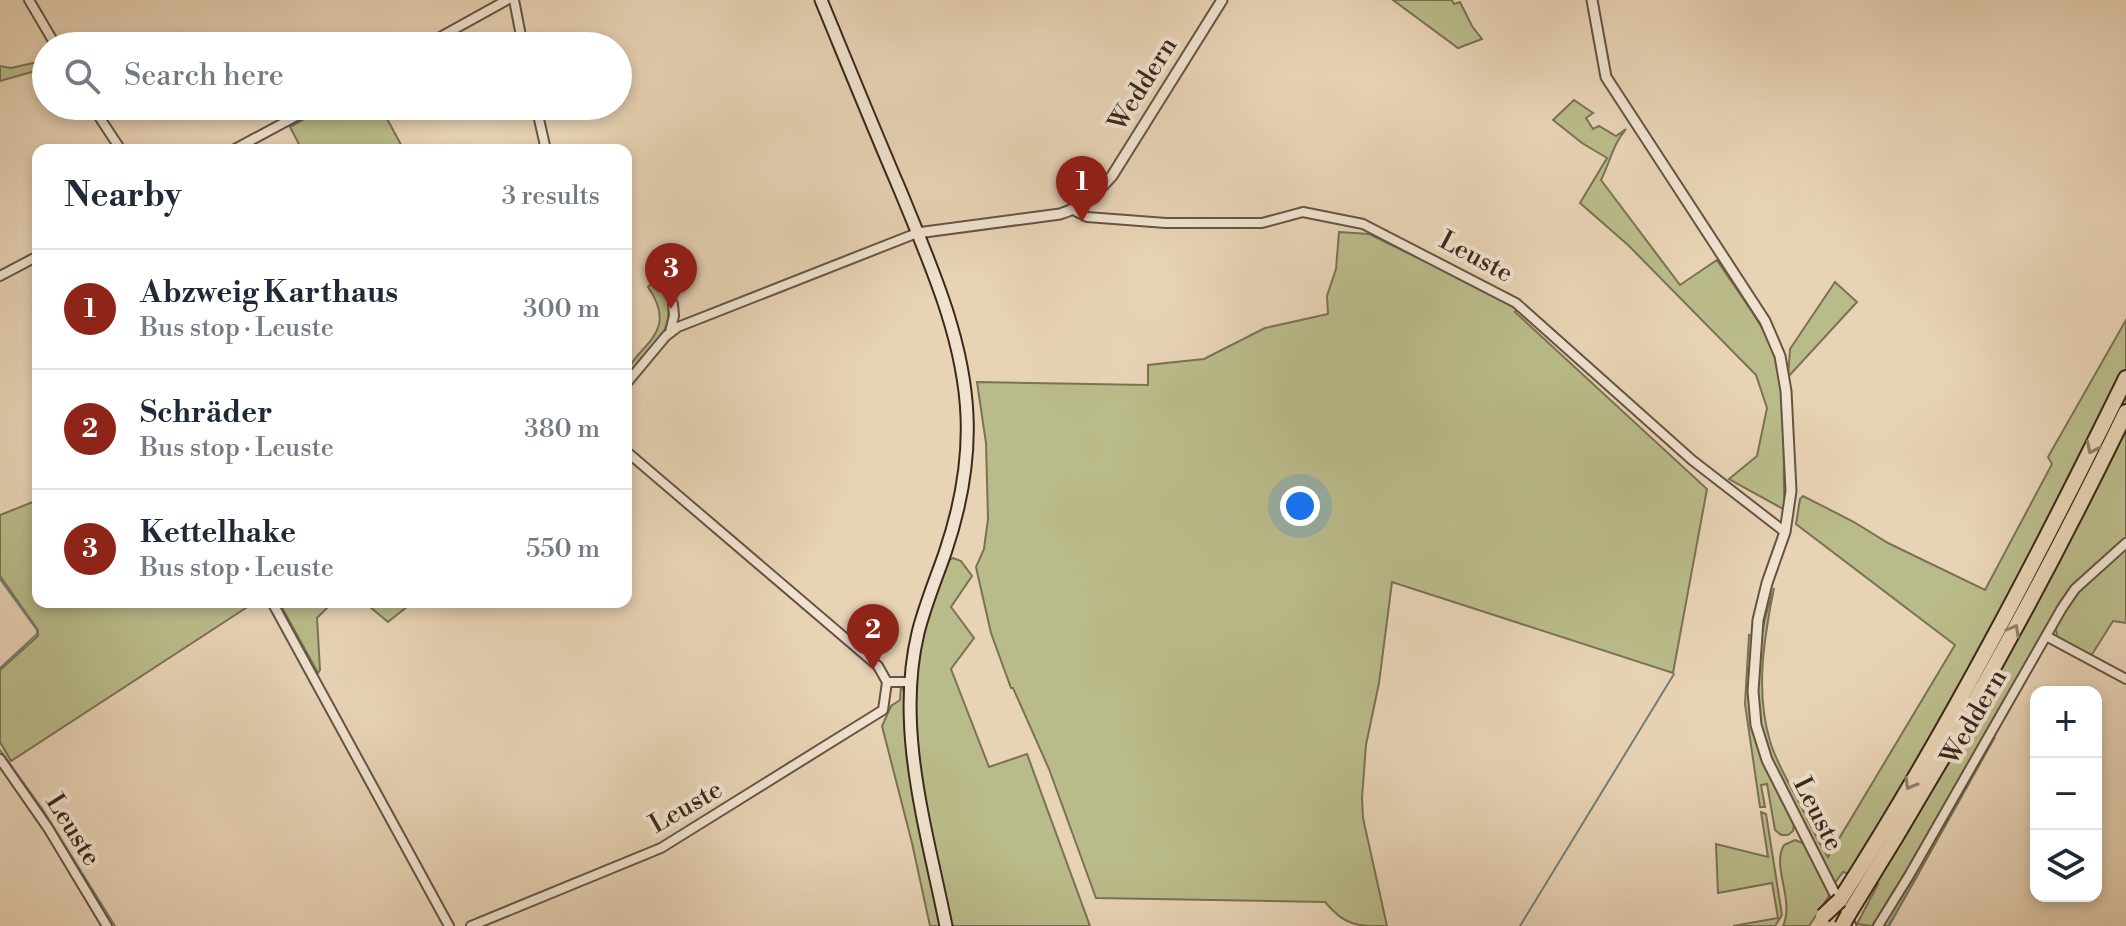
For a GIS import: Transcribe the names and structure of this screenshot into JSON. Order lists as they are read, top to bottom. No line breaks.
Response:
{"streets":{"street":["Weddern","Leuste"]},"crossings":[["Weddern","Leuste"]],"page":{"search":"Search here","heading":["Nearby","3 results"],"pins":["1","3","2"],"list":[{"mark":"1","name":"Abzweig Karthaus","note":"Bus stop · Leuste","value":"300 m"},{"mark":"2","name":"Schräder","note":"Bus stop · Leuste","value":"380 m"},{"mark":"3","name":"Kettelhake","note":"Bus stop · Leuste","value":"550 m"}],"map_buttons":["+","−"]}}
